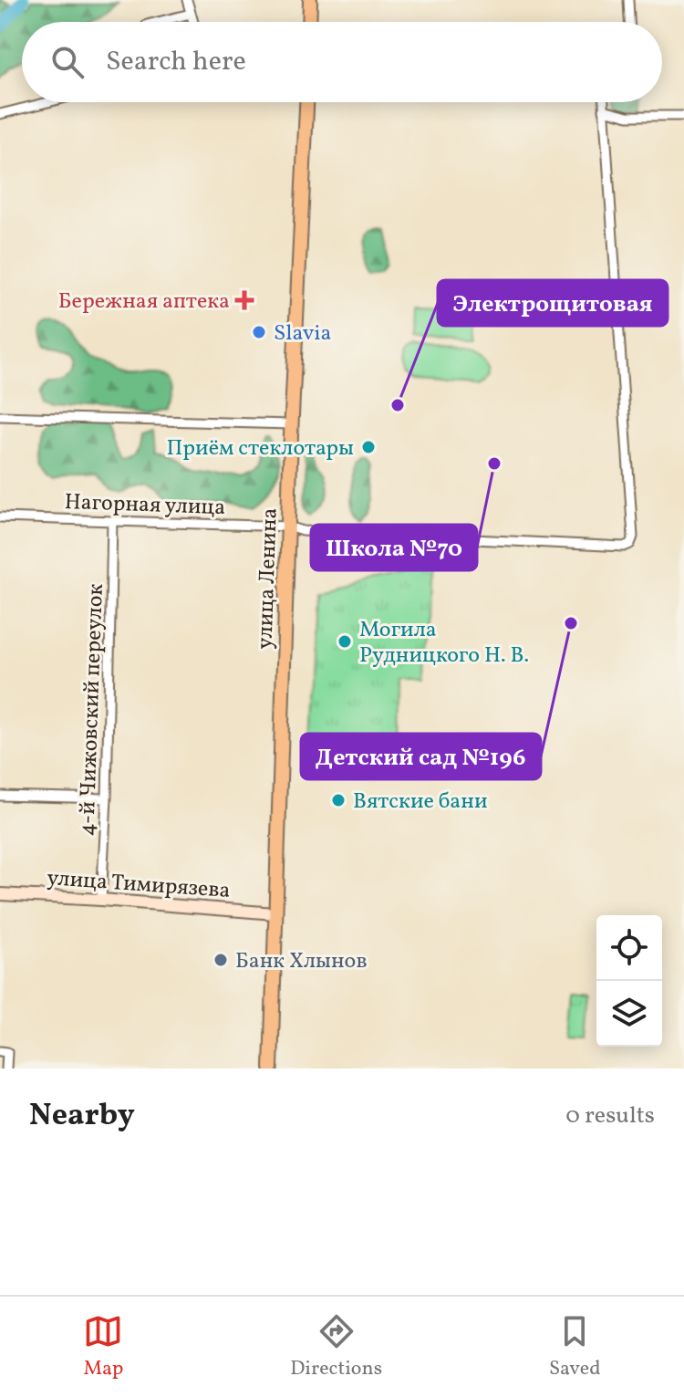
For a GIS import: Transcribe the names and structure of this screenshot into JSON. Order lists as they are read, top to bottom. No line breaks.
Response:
{"streets":{"main road":["улица Ленина","улица Тимирязева"],"street":["Нагорная улица","4-й Чижовский переулок"]},"crossings":[["Нагорная улица","улица Ленина"],["Нагорная улица","4-й Чижовский переулок"],["улица Ленина","улица Тимирязева"],["4-й Чижовский переулок","улица Тимирязева"]],"places":{"health":["Бережная аптека"],"other":["Slavia","Электрощитовая","Приём стеклотары","Школа №70","Детский сад №196","Могила Рудницкого Н. В.","Вятские бани","Банк Хлынов"]},"page":{"search":"Search here","heading":["Nearby","0 results"],"nav":["Map","Directions","Saved"]}}
